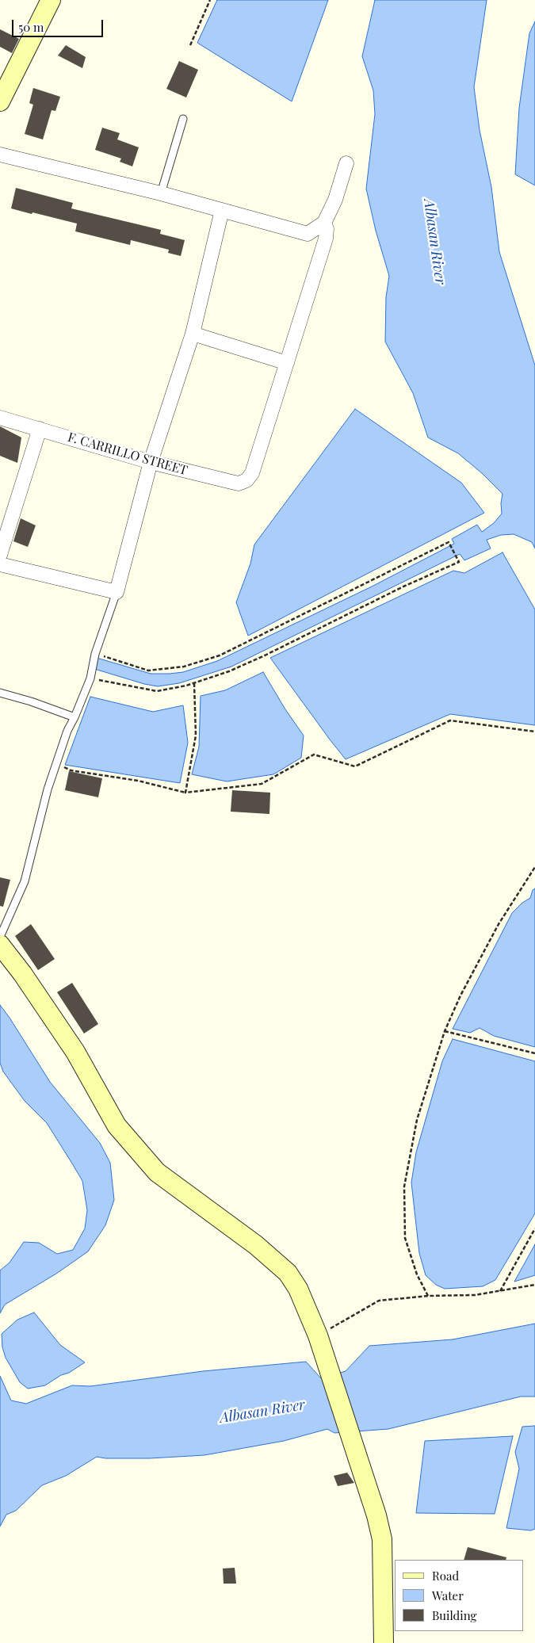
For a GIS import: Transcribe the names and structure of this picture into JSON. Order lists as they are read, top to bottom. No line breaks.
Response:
{"streets":{"street":["F. CARRILLO STREET"]},"water":["Albasan River"],"legend":["Road","Water","Building"],"scale_bar":"50 m"}
